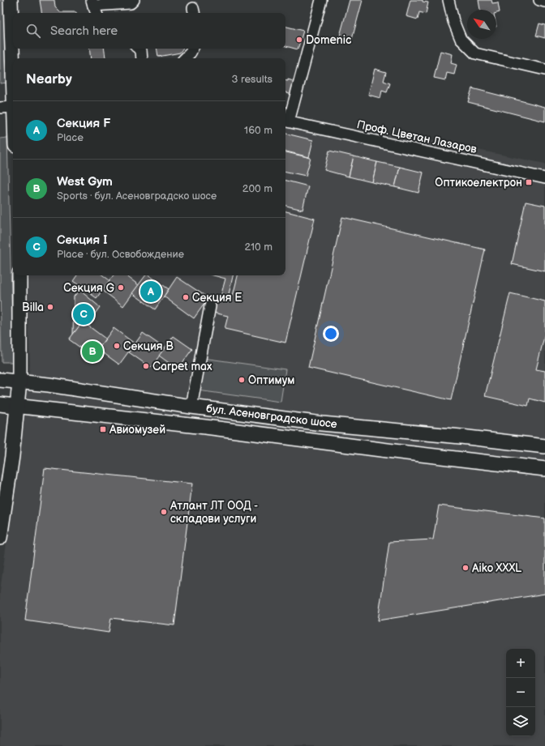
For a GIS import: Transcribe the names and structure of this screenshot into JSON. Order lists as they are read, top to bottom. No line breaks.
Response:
{"streets":{"main road":["бул. Асеновградско шосе"],"street":["Проф. Цветан Лазаров"]},"places":{"other":["Domenic","Секция G","Секция E","Billa","Секция B","Carpet max","Оптимум","Атлант ЛТ ООД - складови услуги","Aiko XXXL"],"transit":["Оптикоелектрон","Авиомузей"]},"north":"top left","page":{"search":"Search here","heading":["Nearby","3 results"],"list":[{"mark":"A","name":"Секция F","note":"Place","value":"160 m"},{"mark":"B","name":"West Gym","note":"Sports · бул. Асеновградско шосе","value":"200 m"},{"mark":"C","name":"Секция I","note":"Place · бул. Освобождение","value":"210 m"}],"pins":["A","C","B"],"map_buttons":["+","−"]}}
